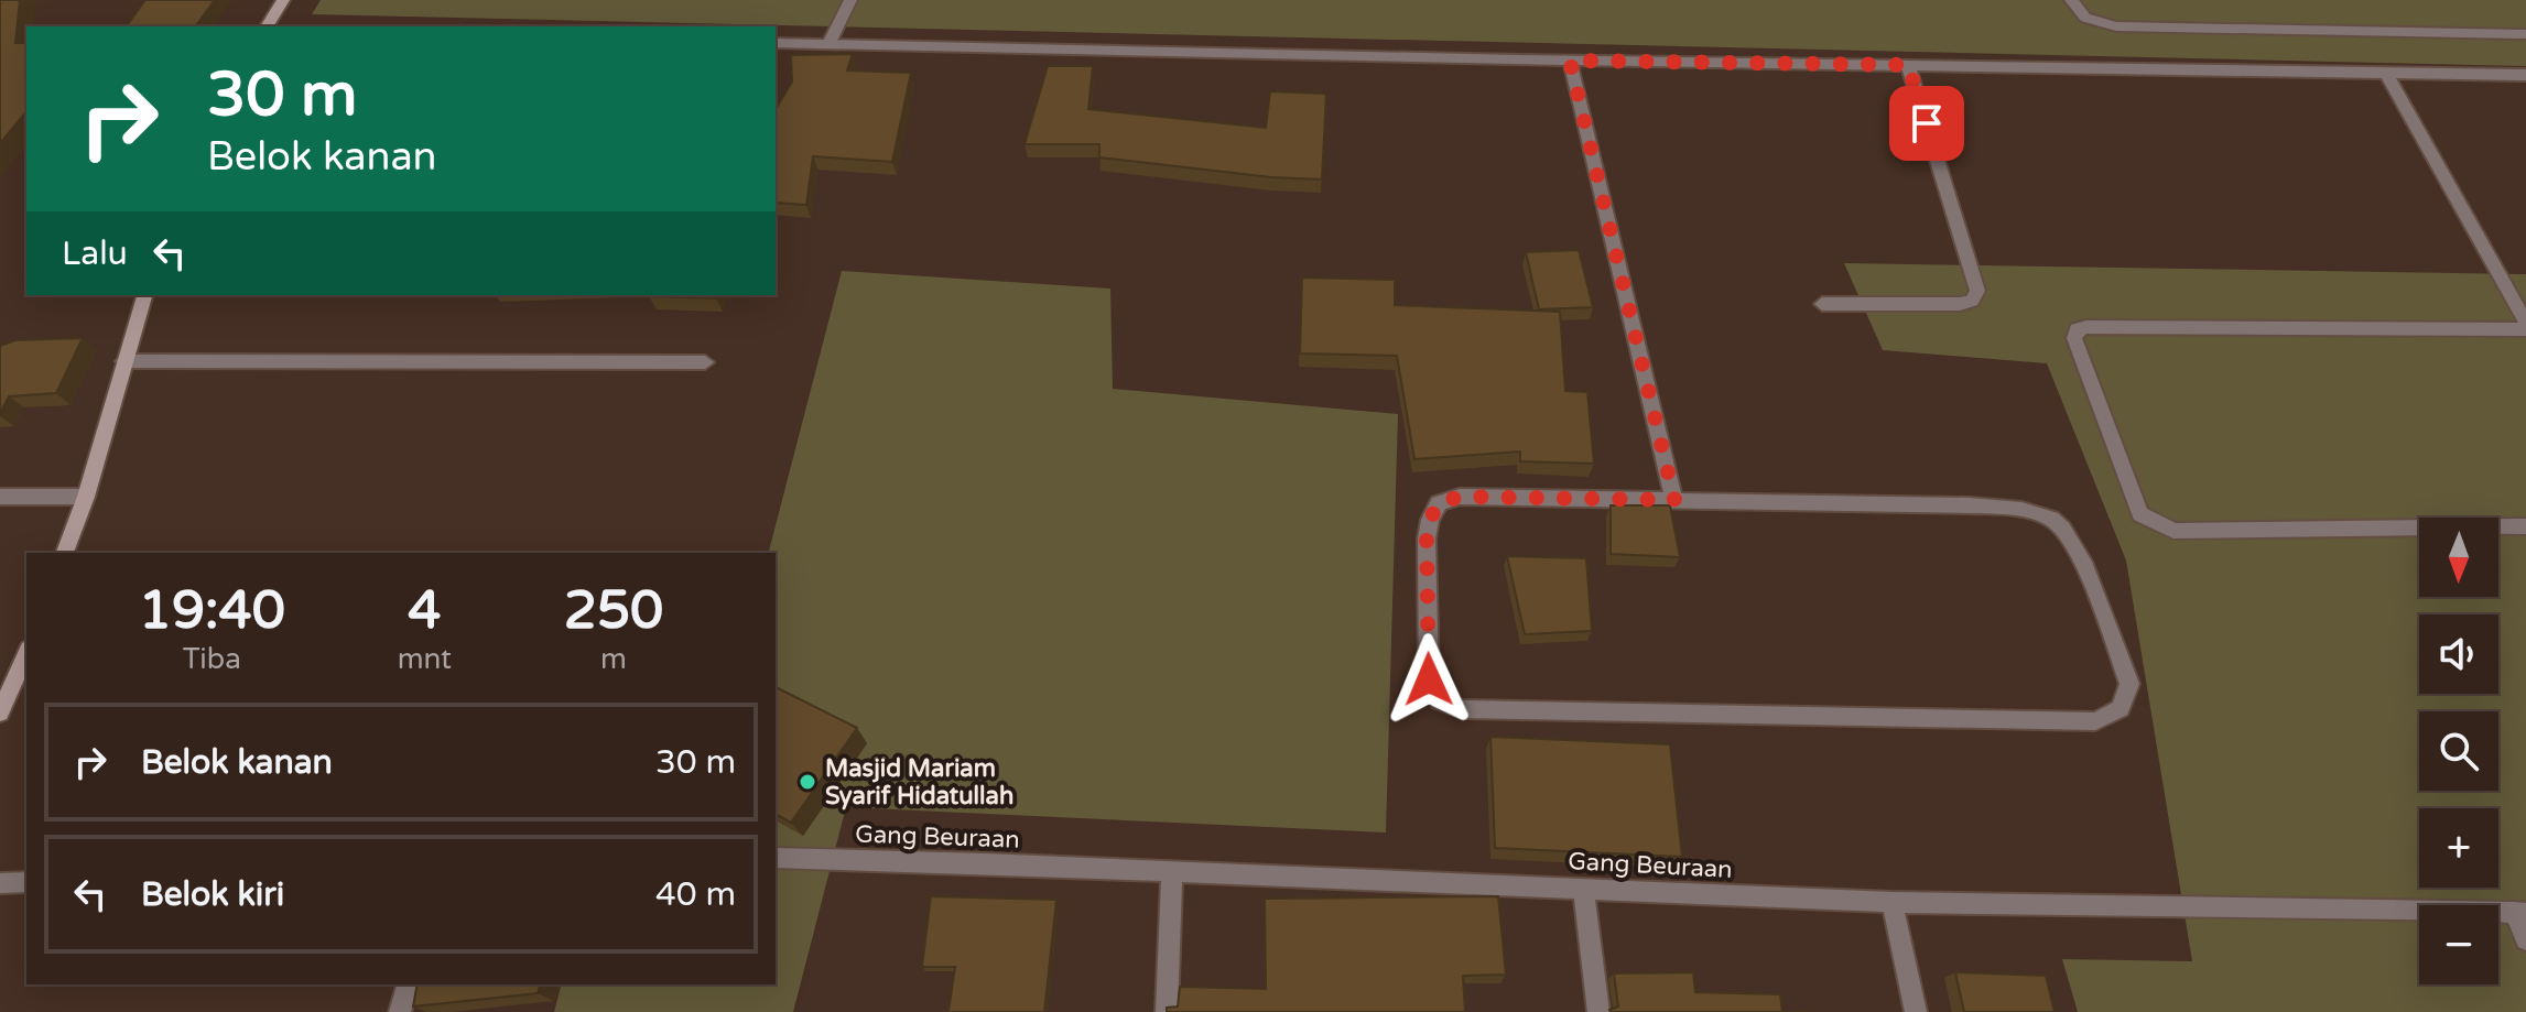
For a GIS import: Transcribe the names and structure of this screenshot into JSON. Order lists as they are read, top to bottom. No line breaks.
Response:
{"streets":{"street":["Gang Beuraan"]},"places":["Masjid Mariam Syarif Hidatullah"],"north":"bottom","page":{"turn":["30 m","Belok kanan"],"then":"Lalu","map_buttons":["+","−"],"eta":["19:40","Tiba","4","mnt","250","m"],"list":[{"name":"Belok kanan","value":"30 m"},{"name":"Belok kiri","value":"40 m"}]}}
